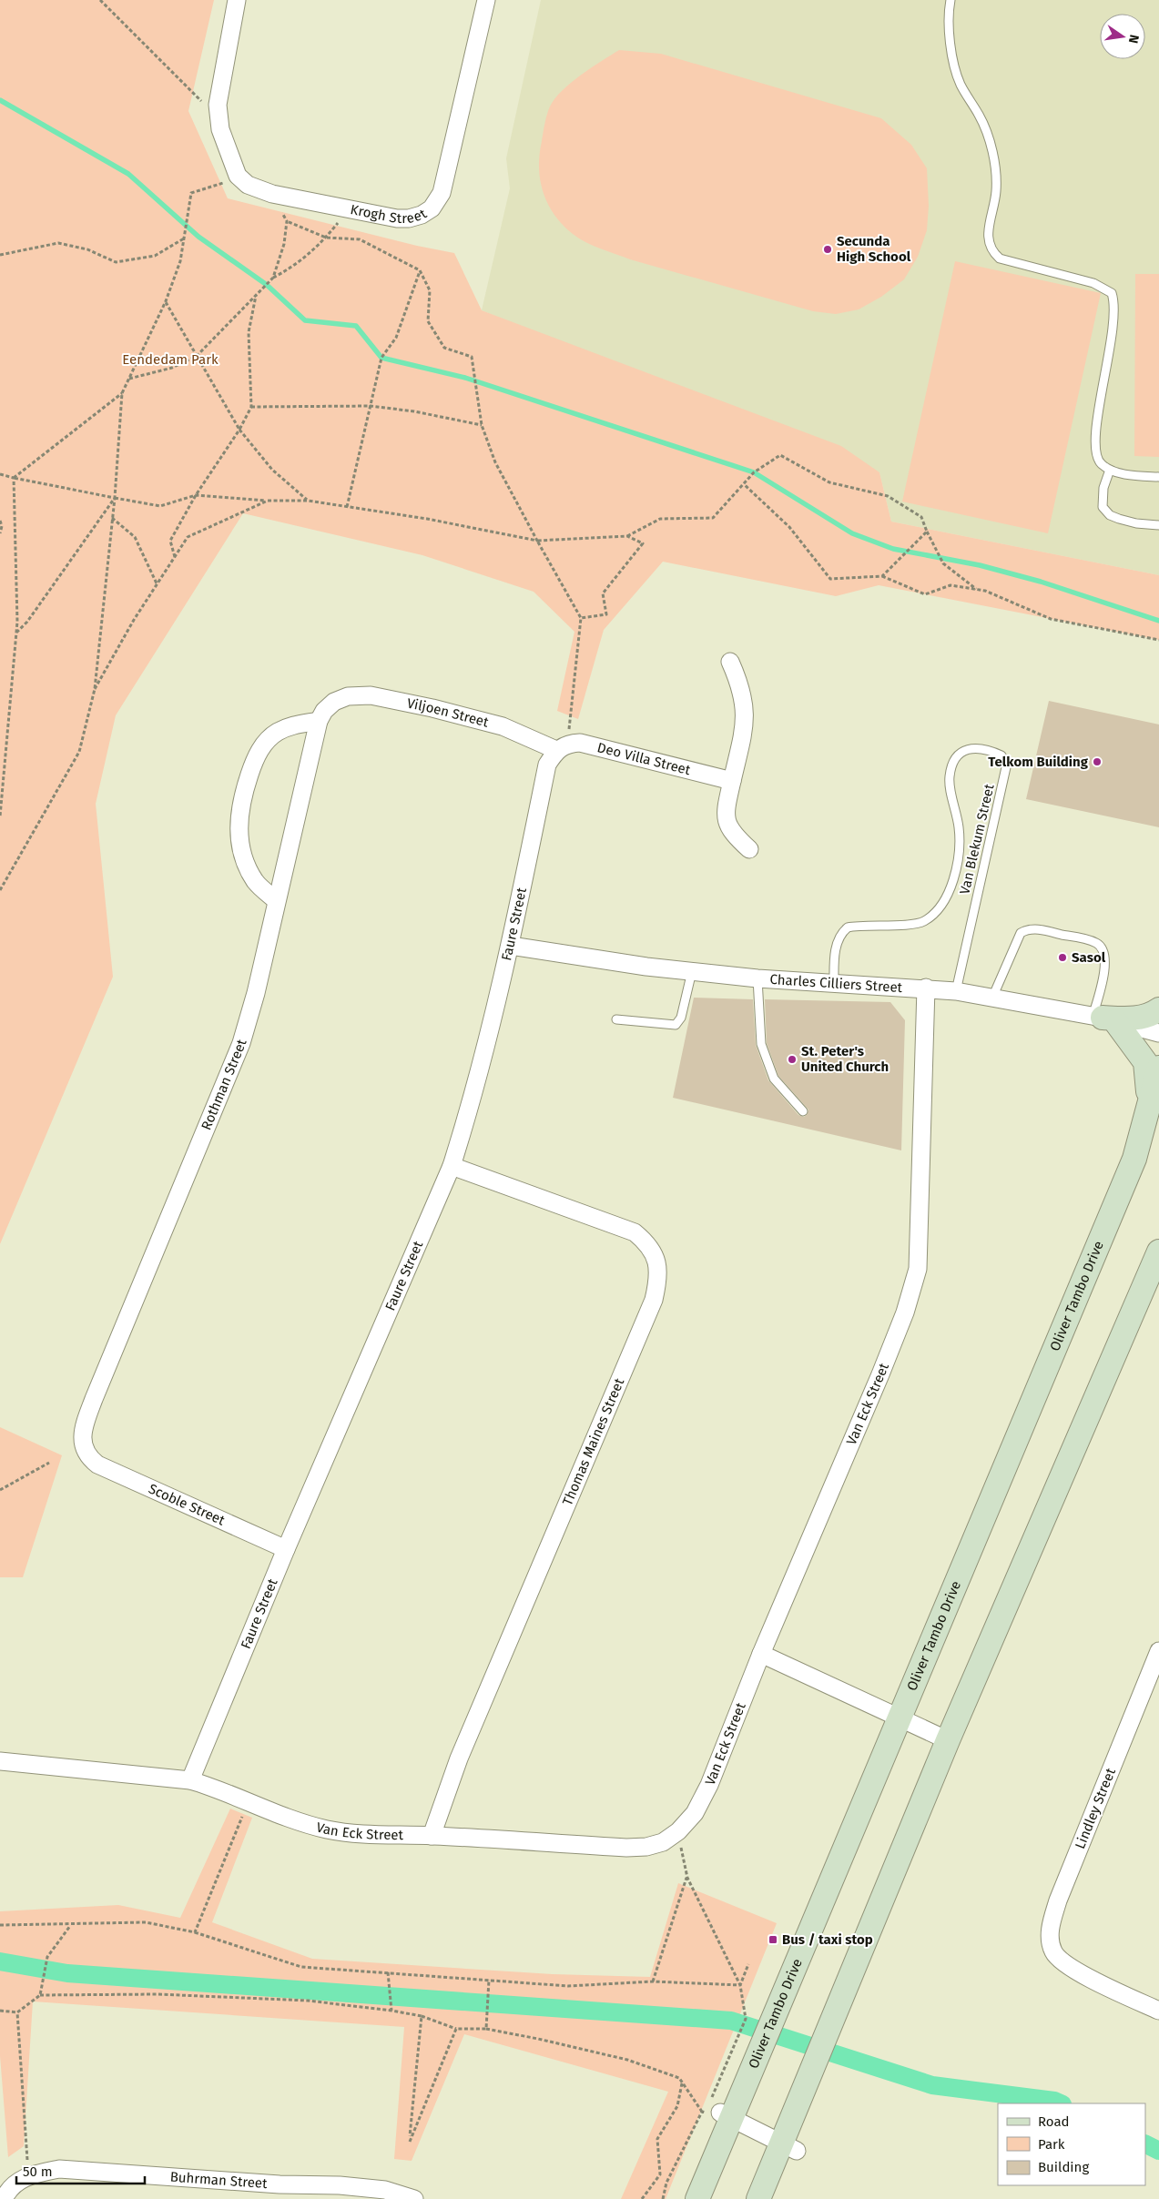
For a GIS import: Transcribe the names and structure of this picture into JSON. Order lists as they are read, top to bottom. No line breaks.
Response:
{"streets":{"street":["Krogh Street","Viljoen Street","Deo Villa Street","Faure Street","Charles Cilliers Street","Rothman Street","Oliver Tambo Drive","Van Eck Street","Thomas Maines Street","Scoble Street","Lindley Street","Buhrman Street"],"lane":["Van Blekum Street"]},"crossings":[["Viljoen Street","Deo Villa Street"],["Viljoen Street","Faure Street"],["Viljoen Street","Rothman Street"],["Deo Villa Street","Faure Street"],["Van Blekum Street","Charles Cilliers Street"],["Faure Street","Charles Cilliers Street"],["Faure Street","Van Eck Street"],["Faure Street","Thomas Maines Street"],["Faure Street","Scoble Street"],["Charles Cilliers Street","Van Eck Street"],["Rothman Street","Scoble Street"],["Van Eck Street","Thomas Maines Street"]],"parks":["Eendedam Park"],"places":{"other":["Secunda High School","Telkom Building","Sasol","St. Peter's United Church"],"transit":["Bus / taxi stop"]},"legend":["Road","Park","Building"],"scale_bar":"50 m","north":"right"}
